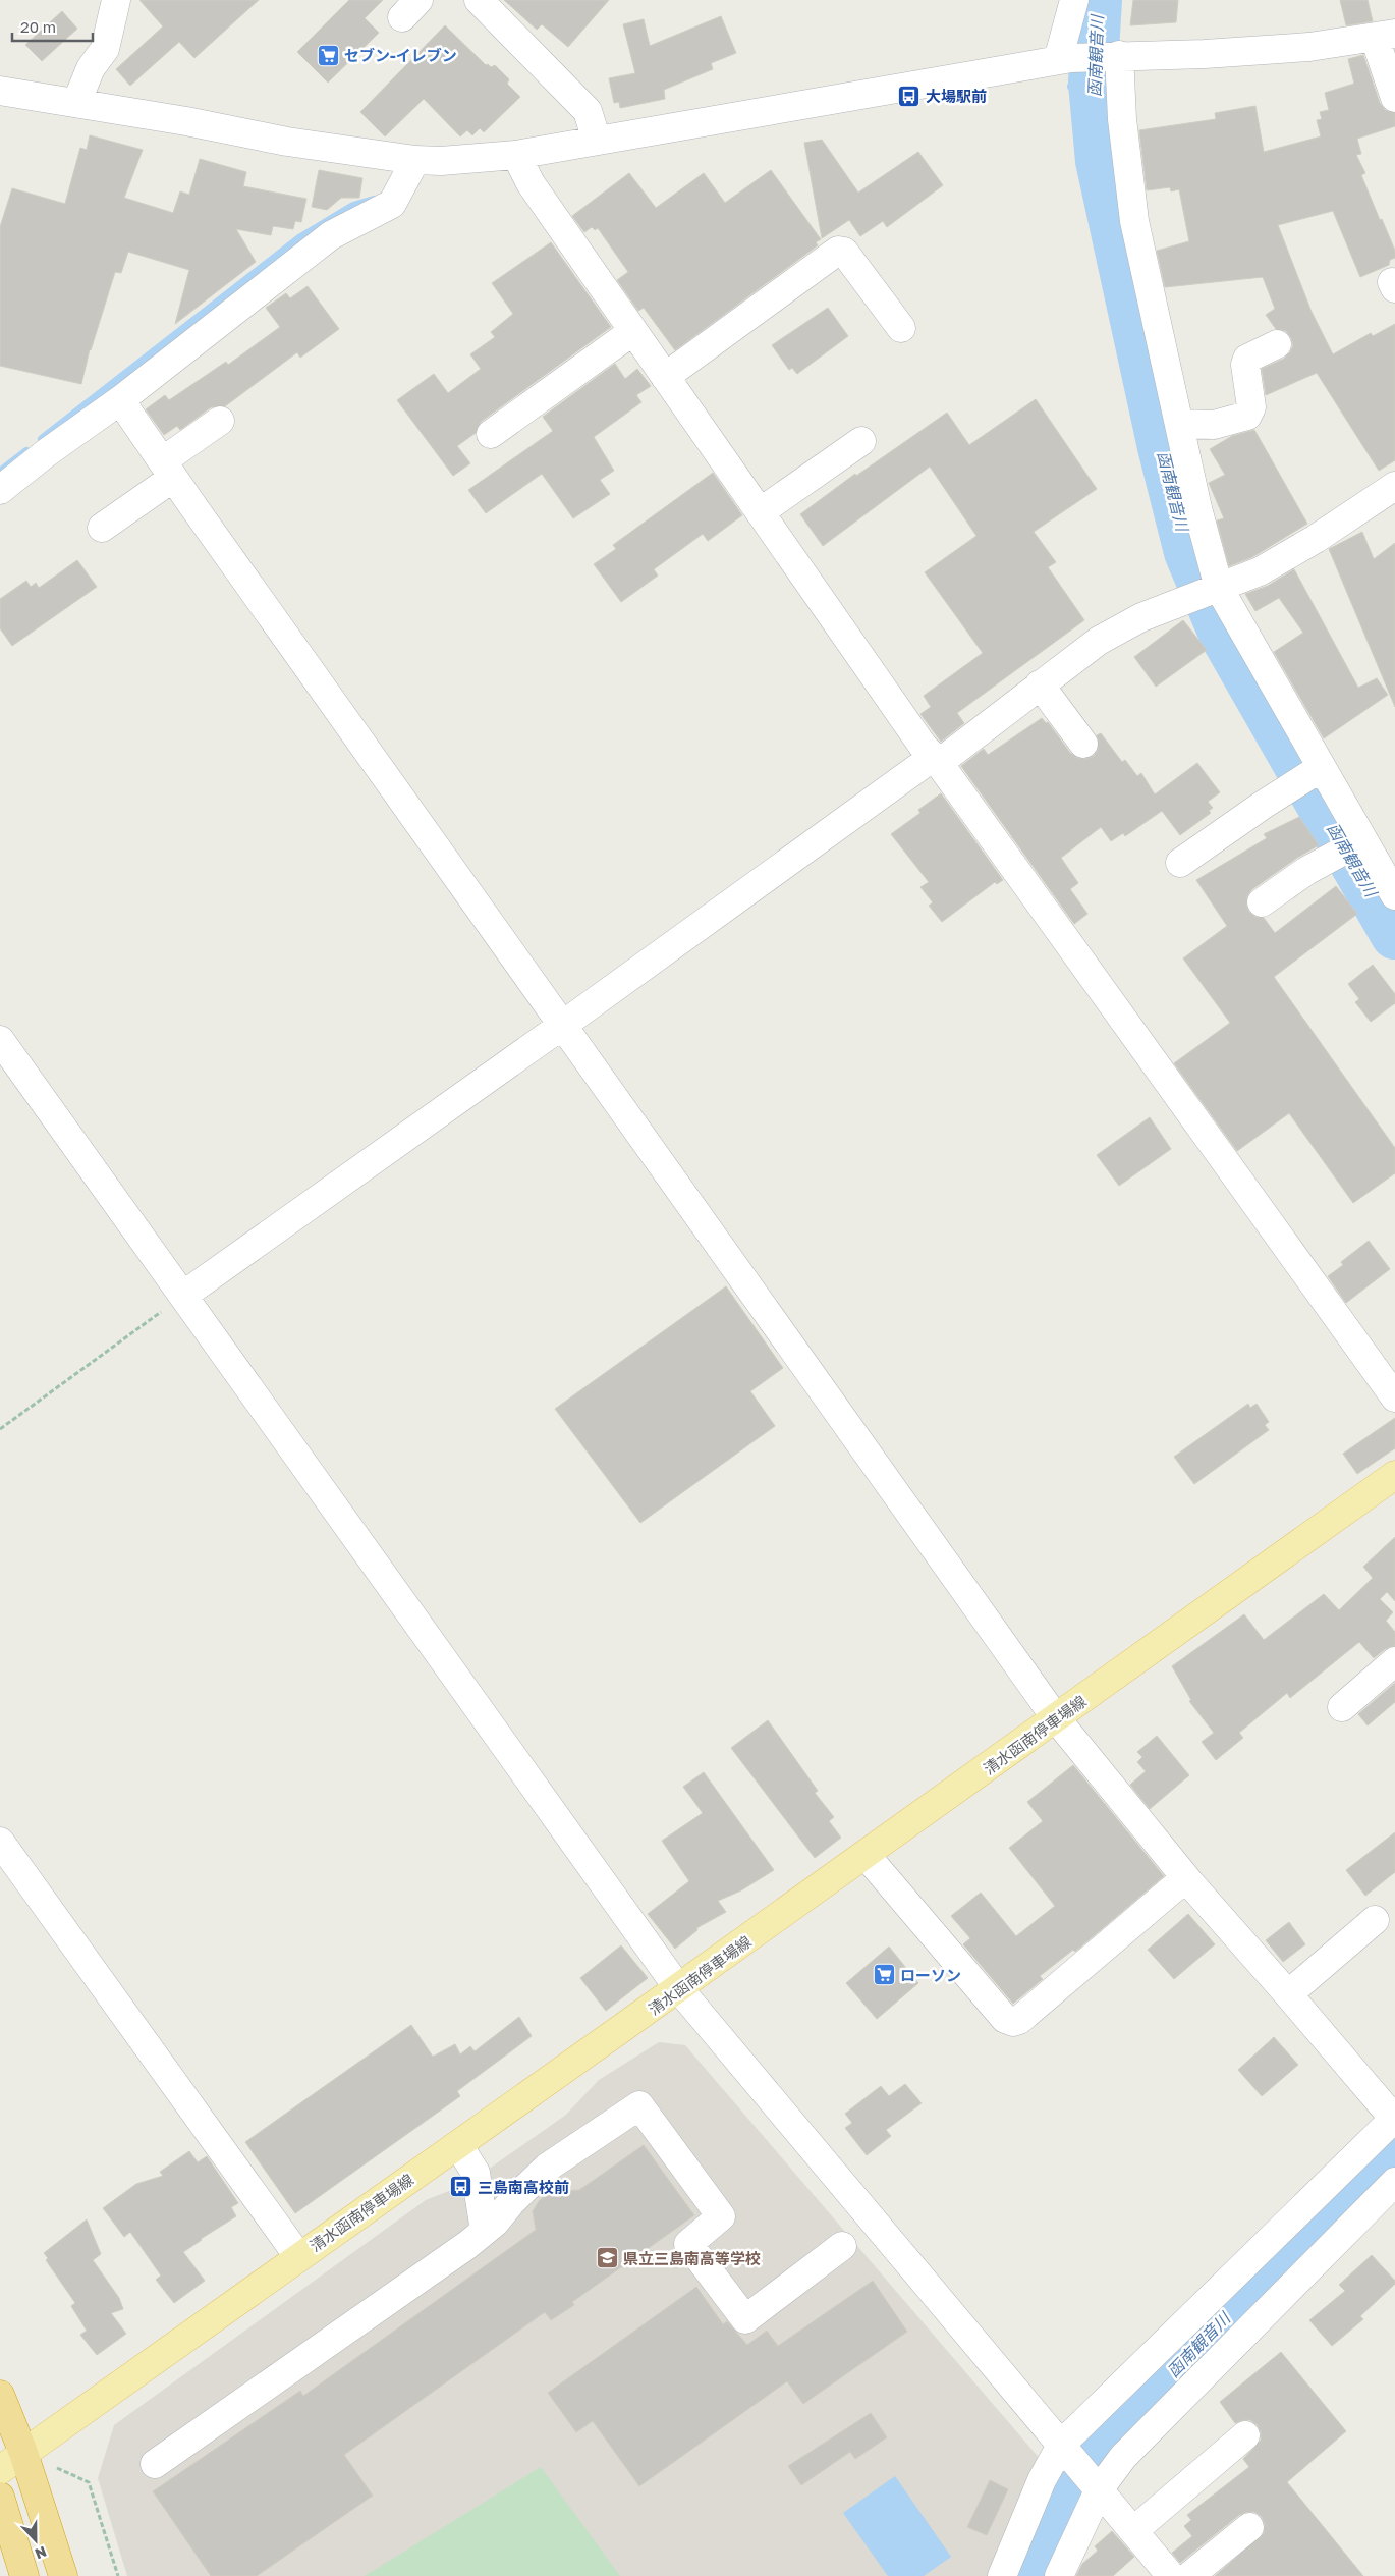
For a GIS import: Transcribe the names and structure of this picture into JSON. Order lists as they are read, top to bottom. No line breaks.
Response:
{"streets":{"main road":["清水函南停車場線"]},"water":["函南観音川"],"places":{"supermarket":["セブン-イレブン","ローソン"],"bus stop":["大場駅前","三島南高校前"],"school or university":["県立三島南高等学校"]},"scale_bar":"20 m","north":"bottom"}
